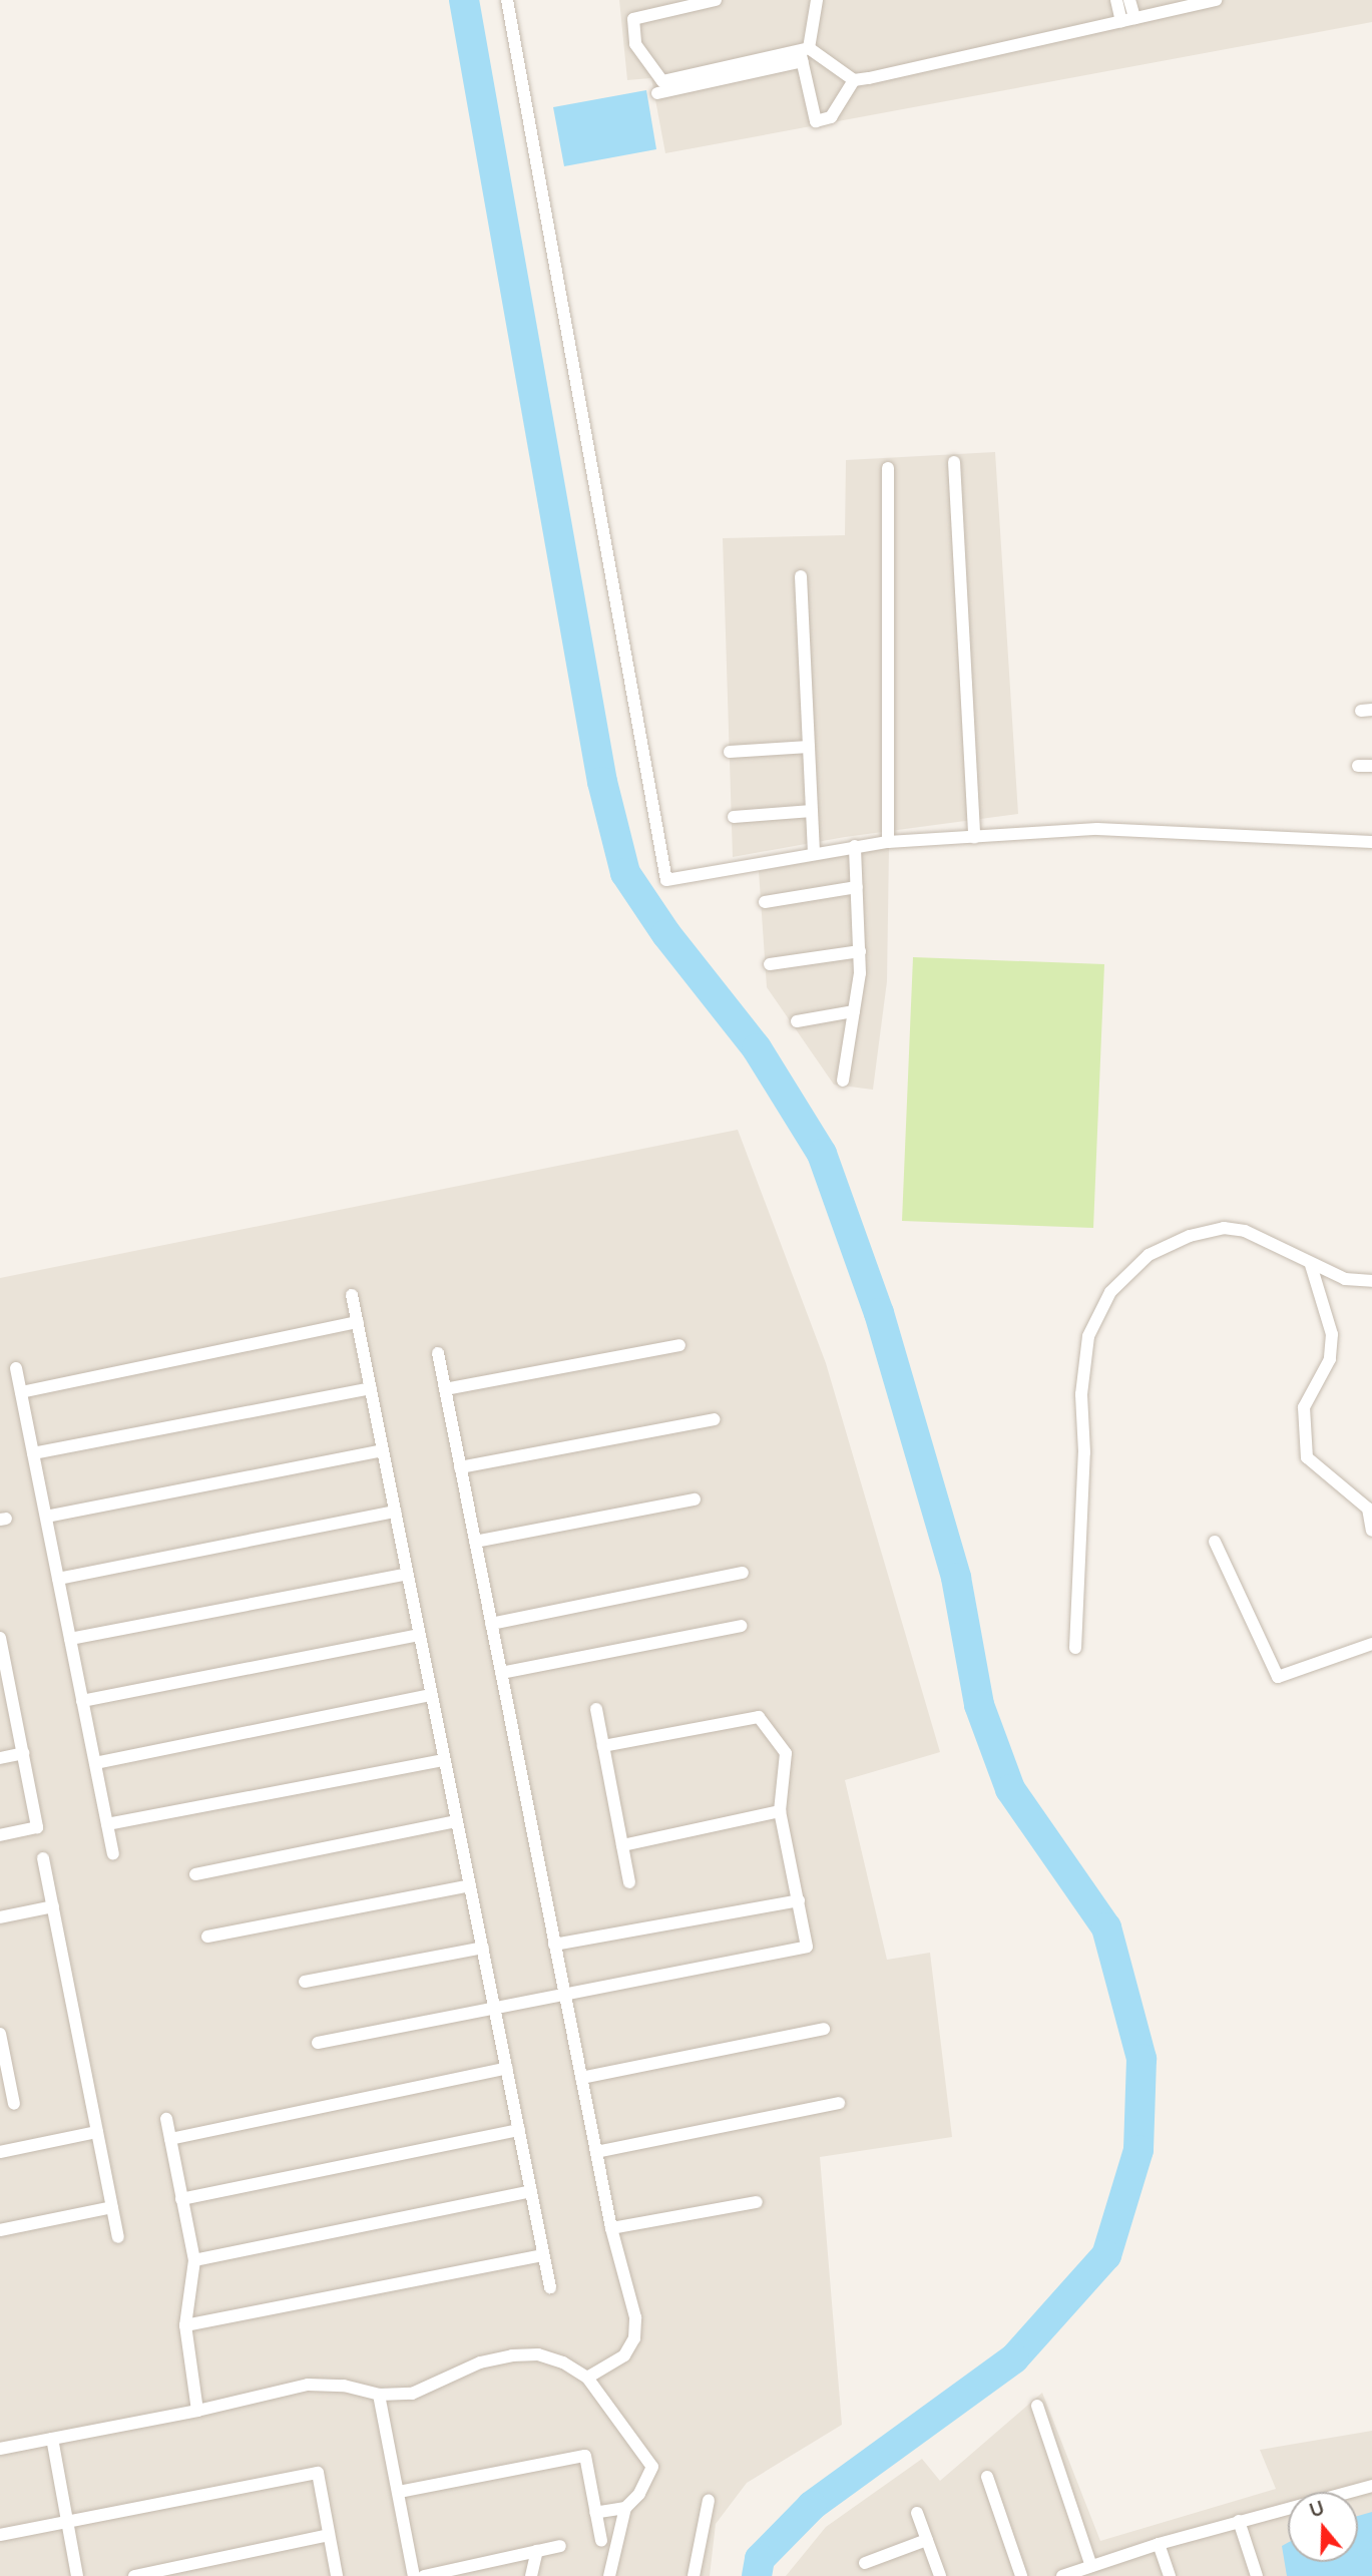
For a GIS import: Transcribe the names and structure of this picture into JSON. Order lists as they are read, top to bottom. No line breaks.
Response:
{"north":"top"}
